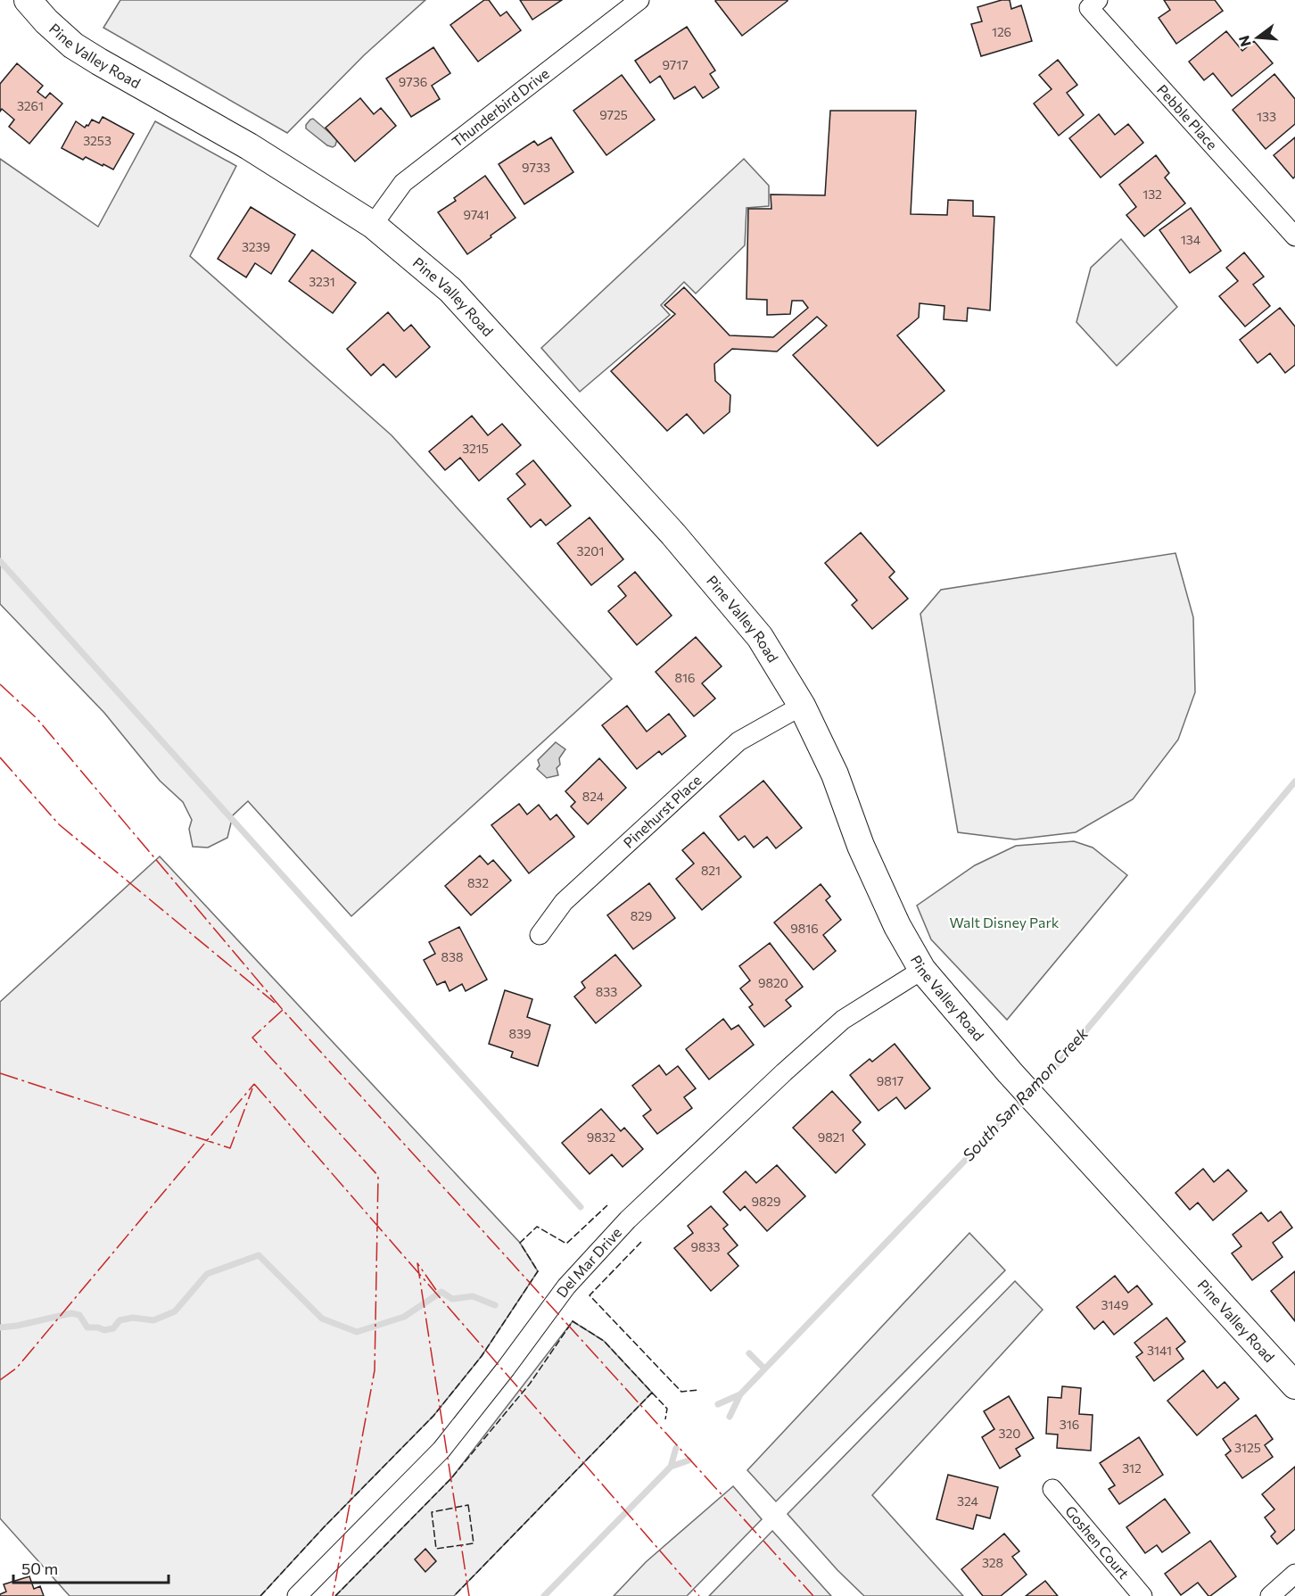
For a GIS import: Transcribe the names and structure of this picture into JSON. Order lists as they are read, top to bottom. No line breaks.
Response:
{"streets":{"street":["Pine Valley Road","Thunderbird Drive","Pebble Place","Pinehurst Place","Del Mar Drive","Goshen Court"]},"crossings":[["Pine Valley Road","Thunderbird Drive"],["Pine Valley Road","Pinehurst Place"],["Pine Valley Road","Del Mar Drive"]],"water":["South San Ramon Creek"],"parks":["Walt Disney Park"],"house_numbers":["126","9717","9736","3261","9725","133","3253","9733","132","9741","134","3239","3231","3215","3201","816","824","821","832","829","9816","838","9820","833","839","9817","9832","9821","9829","9833","3149","3141","316","320","3125","312","324","328"],"scale_bar":"50 m","north":"left"}
